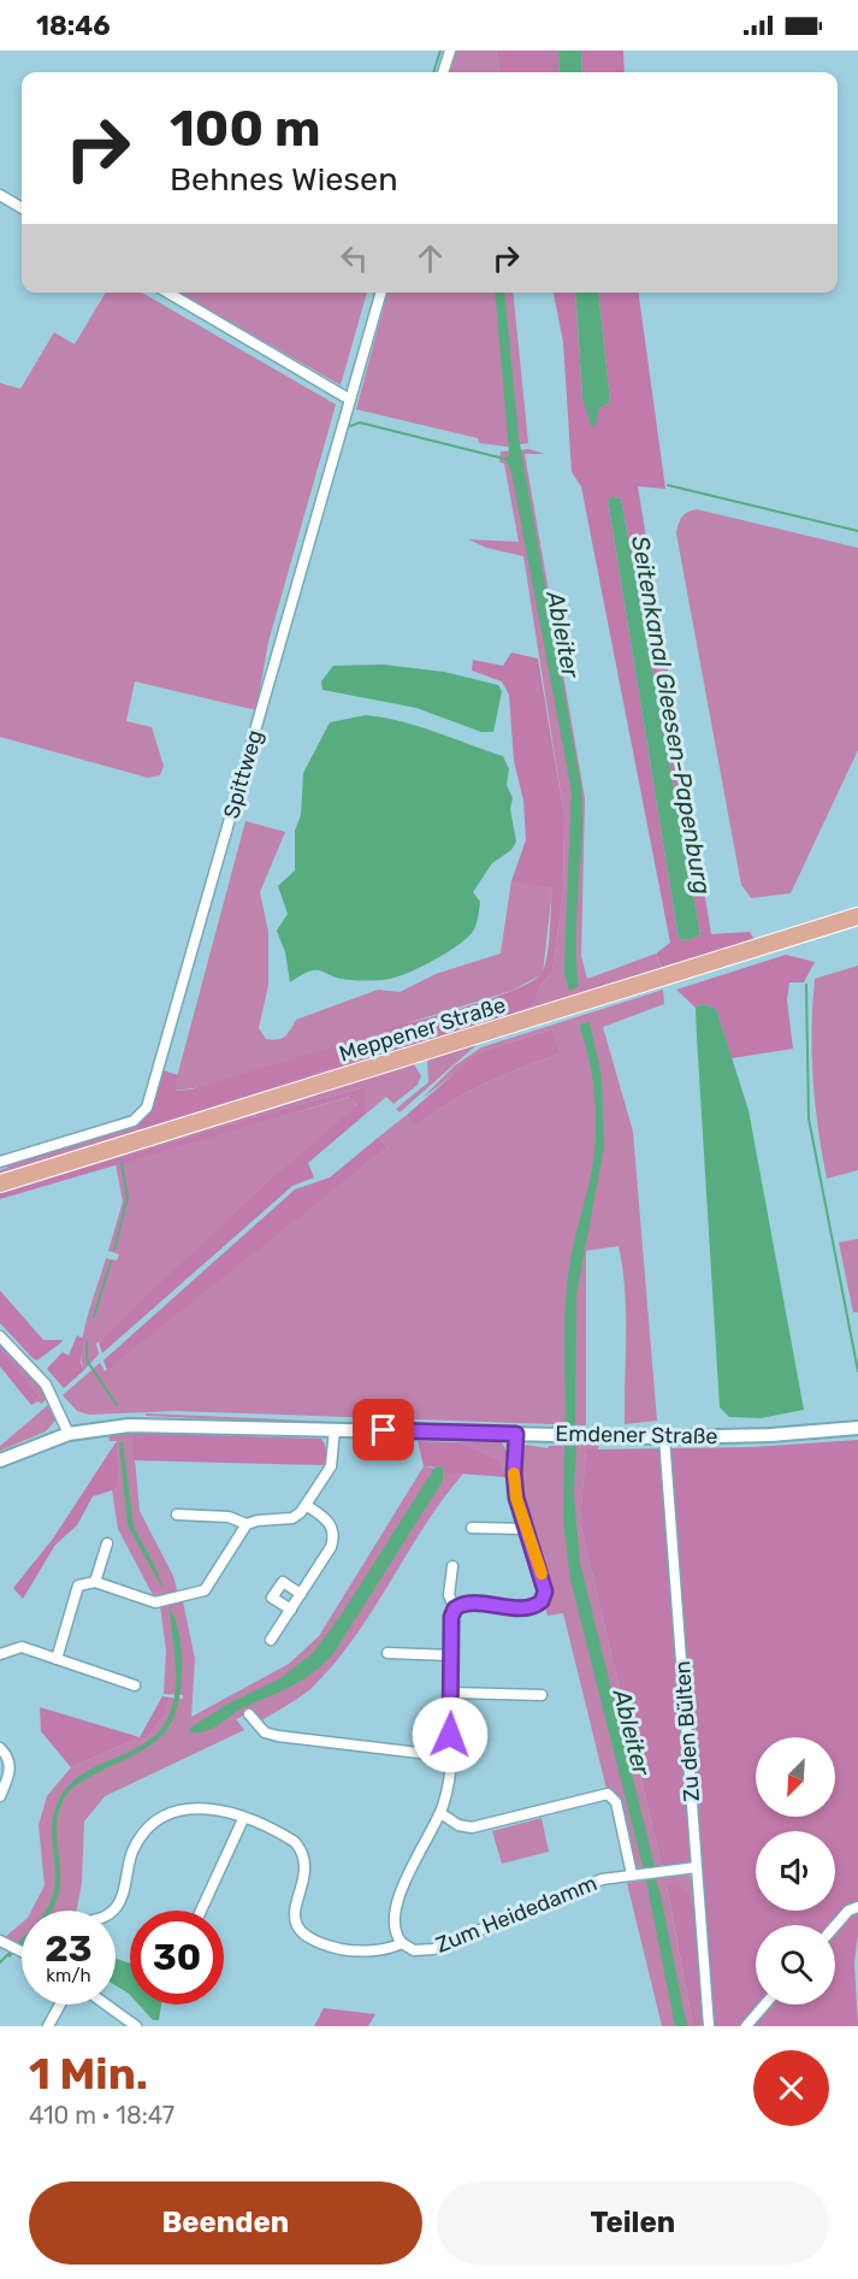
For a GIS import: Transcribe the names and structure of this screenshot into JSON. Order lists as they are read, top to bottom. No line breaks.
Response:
{"streets":{"main road":["Meppener Straße"],"street":["Spittweg","Emdener Straße","Zu den Bülten","Zum Heidedamm"]},"crossings":[["Emdener Straße","Zu den Bülten"],["Zu den Bülten","Zum Heidedamm"]],"water":["Ableiter","Seitenkanal Gleesen-Papenburg"],"north":"bottom left","page":{"status":"18:46","turn":["100 m","Behnes Wiesen"],"speed":"23 km/h","limit":"30","heading":["1 Min.","410 m · 18:47"],"buttons":["Beenden","Teilen"]}}
